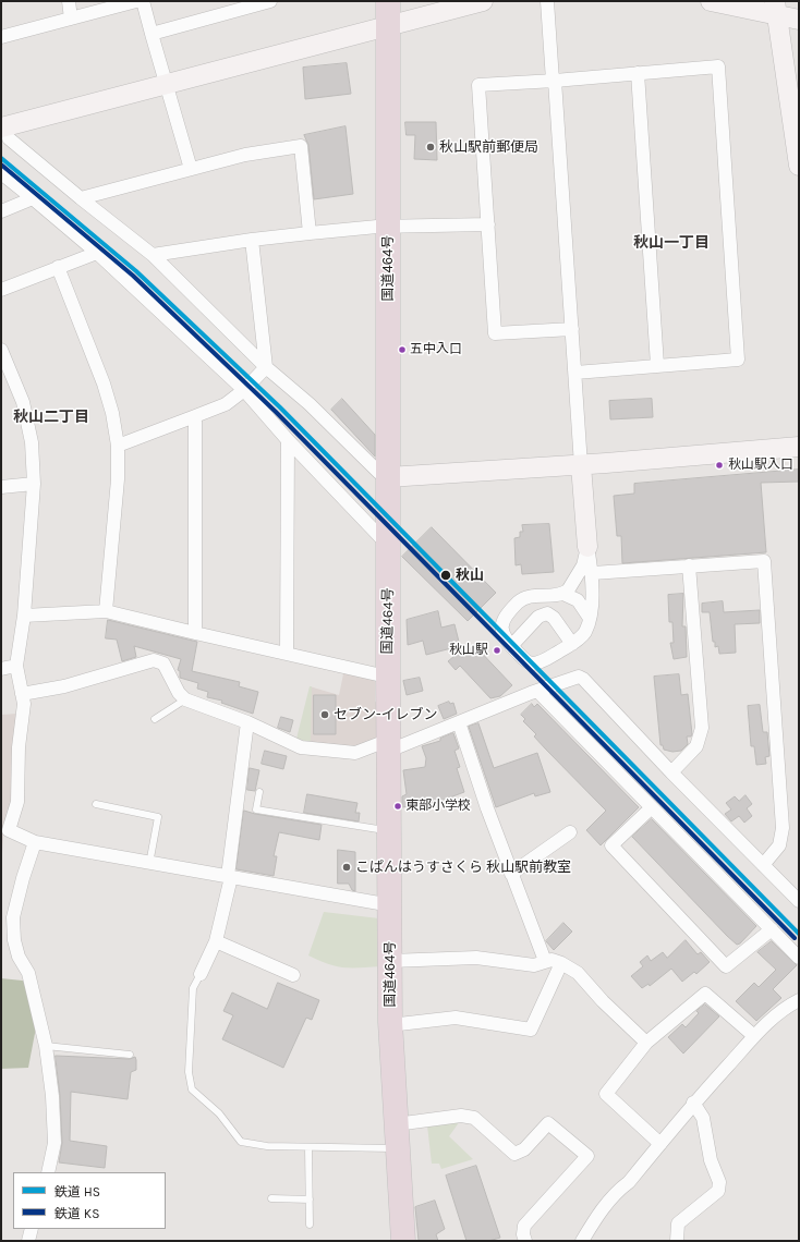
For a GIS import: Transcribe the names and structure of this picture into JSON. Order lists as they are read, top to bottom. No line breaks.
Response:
{"streets":{"highway":["国道464号"]},"districts":["秋山一丁目","秋山二丁目"],"places":["秋山駅前郵便局","五中入口","秋山駅入口","秋山","秋山駅","セブン-イレブン","東部小学校","こぱんはうすさくら 秋山駅前教室"],"lines":["rail line HS","rail line KS"],"legend":["鉄道 HS","鉄道 KS"]}
